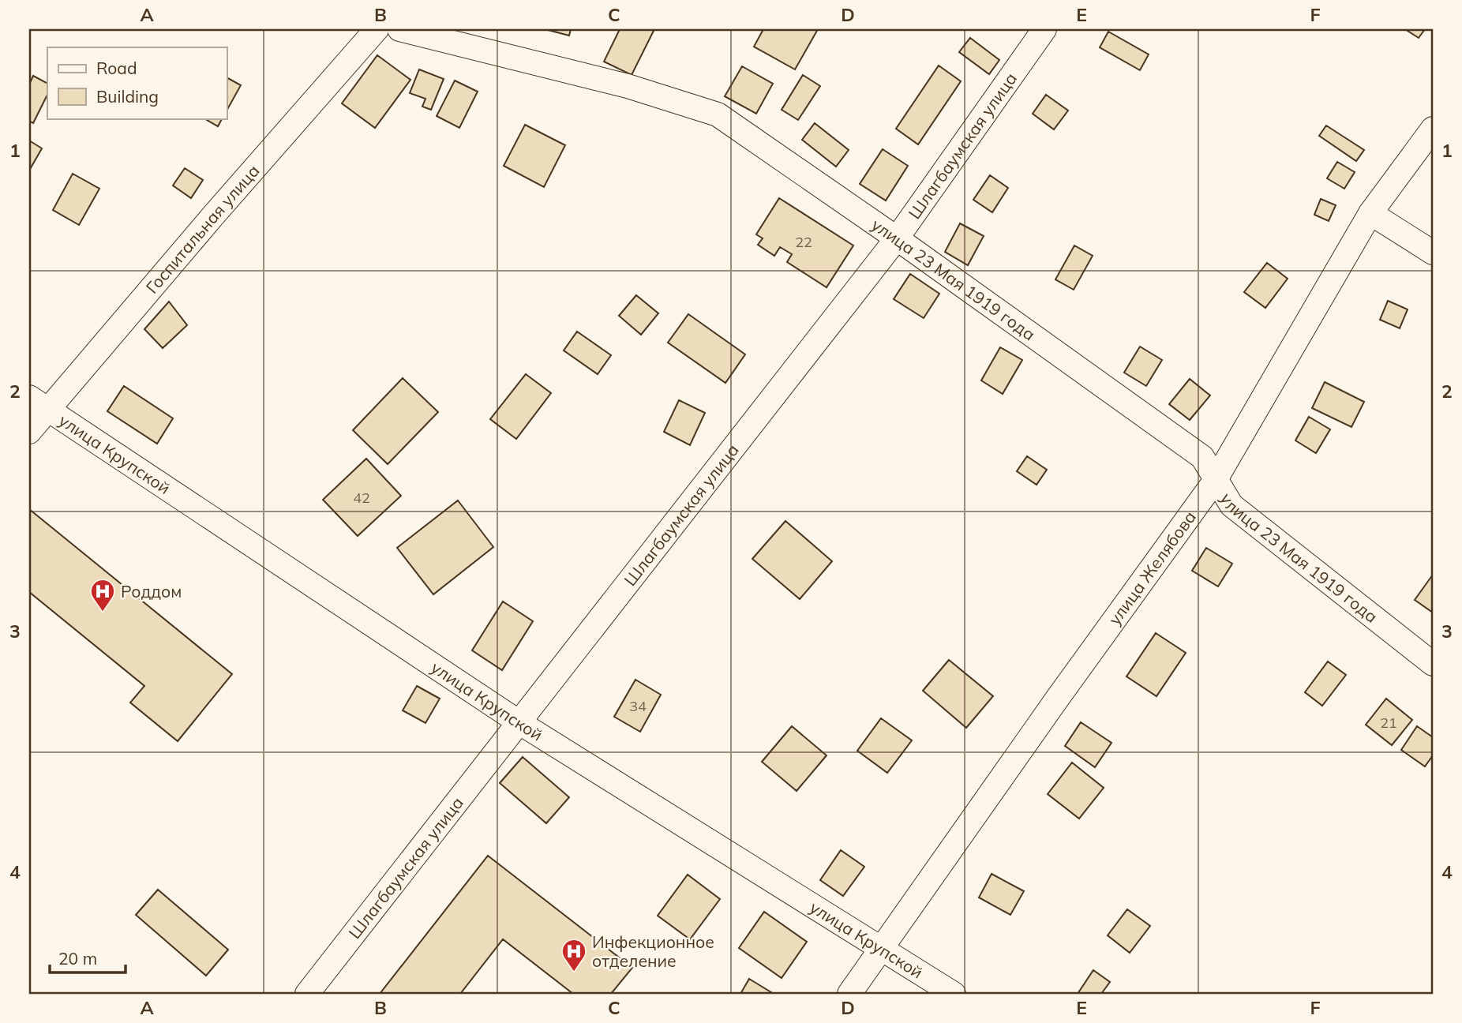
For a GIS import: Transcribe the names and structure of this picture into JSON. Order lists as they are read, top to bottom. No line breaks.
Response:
{"streets":{"street":["Шлагбаумская улица","Госпитальная улица","улица 23 Мая 1919 года","улица Крупской","улица Желябова"]},"crossings":[["Шлагбаумская улица","улица 23 Мая 1919 года"],["Шлагбаумская улица","улица Крупской"],["Госпитальная улица","улица Крупской"],["улица 23 Мая 1919 года","улица Желябова"],["улица Крупской","улица Желябова"]],"places":{"hospital":["Роддом","Инфекционное отделение"]},"house_numbers":["22","42","34","21"],"legend":["Road","Building"],"scale_bar":"20 m","grid":{"columns":["A","B","C","D","E","F"],"rows":["1","2","3","4"]}}
